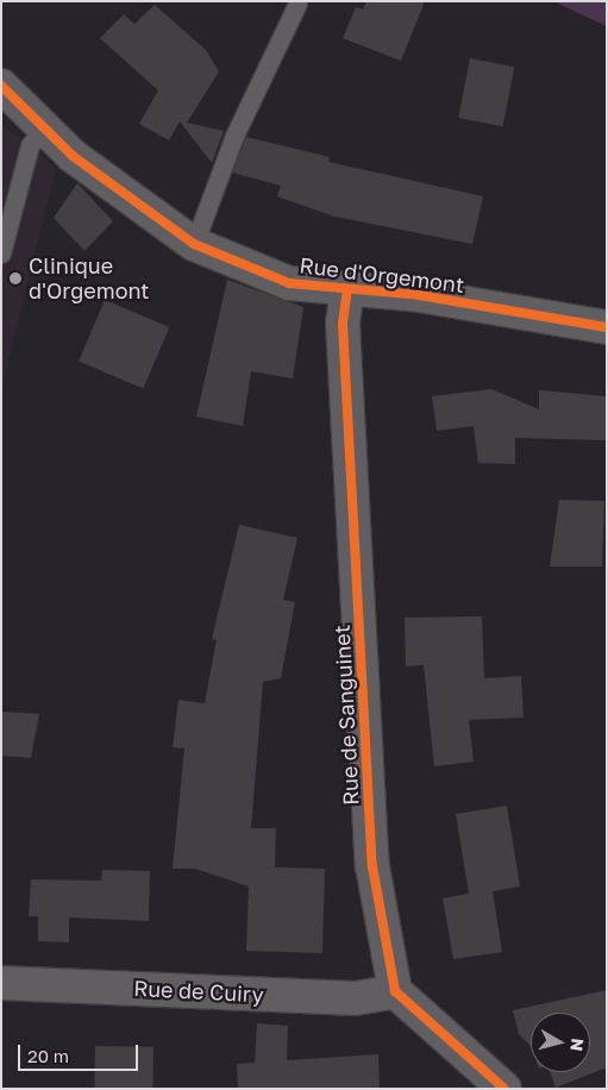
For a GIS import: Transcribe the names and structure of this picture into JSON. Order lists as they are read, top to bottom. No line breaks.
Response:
{"streets":{"street":["Rue d'Orgemont","Rue de Sanguinet","Rue de Cuiry"]},"crossings":[["Rue d'Orgemont","Rue de Sanguinet"],["Rue de Sanguinet","Rue de Cuiry"]],"places":["Clinique d'Orgemont"],"scale_bar":"20 m","north":"right"}
